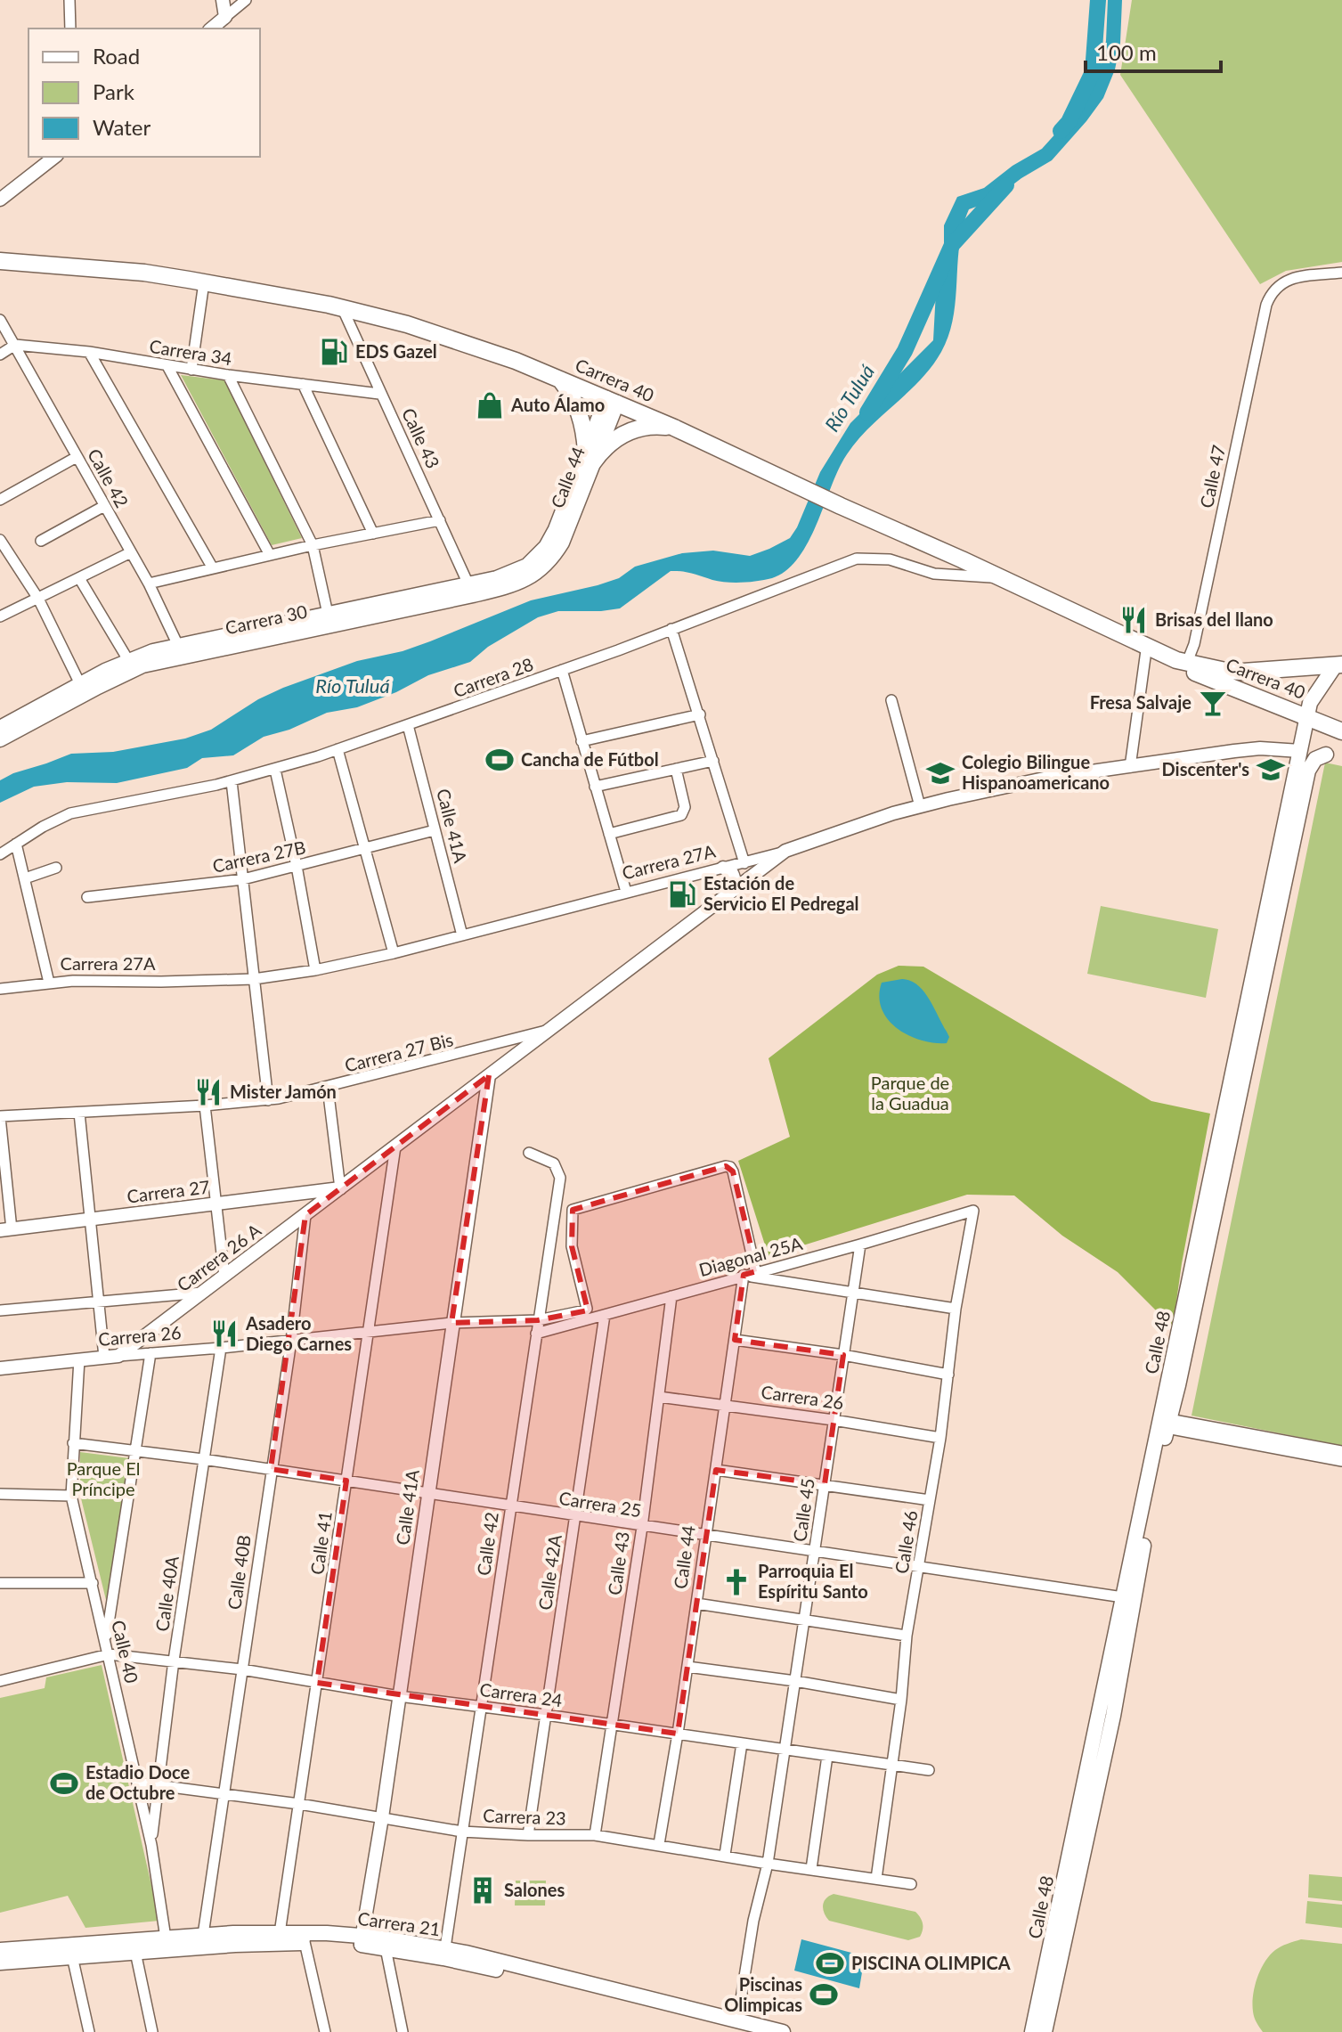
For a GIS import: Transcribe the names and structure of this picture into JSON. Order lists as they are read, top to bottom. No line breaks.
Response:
{"streets":{"main road":["Carrera 40","Calle 44","Carrera 30","Carrera 27A","Calle 48","Carrera 21"],"street":["Carrera 34","Calle 43","Calle 47","Calle 42","Carrera 28","Calle 41A","Carrera 27B","Carrera 27 Bis","Carrera 27","Diagonal 25A","Carrera 26 A","Carrera 26","Carrera 25","Calle 45","Calle 46","Calle 41","Calle 40B","Calle 42A","Calle 40A","Calle 40","Carrera 24","Carrera 23"]},"crossings":[["Carrera 34","Calle 43"],["Carrera 34","Calle 42"],["Carrera 40","Calle 43"],["Carrera 40","Calle 47"],["Carrera 40","Calle 44"],["Carrera 40","Carrera 28"],["Carrera 40","Calle 48"],["Calle 43","Carrera 30"],["Calle 43","Diagonal 25A"],["Calle 43","Carrera 26"],["Calle 43","Carrera 25"],["Calle 43","Carrera 24"],["Calle 43","Carrera 23"],["Calle 44","Carrera 30"],["Calle 44","Diagonal 25A"],["Calle 44","Carrera 26"],["Calle 44","Carrera 25"],["Calle 44","Carrera 24"],["Calle 44","Carrera 23"],["Calle 42","Carrera 30"],["Calle 42","Diagonal 25A"],["Calle 42","Carrera 26"],["Calle 42","Carrera 25"],["Calle 42","Carrera 24"],["Calle 42","Carrera 23"],["Calle 42","Carrera 21"],["Carrera 28","Calle 41A"],["Calle 41A","Carrera 27B"],["Calle 41A","Carrera 27A"],["Calle 41A","Carrera 26 A"],["Calle 41A","Carrera 26"],["Calle 41A","Carrera 25"],["Calle 41A","Carrera 24"],["Calle 41A","Carrera 23"],["Calle 41A","Carrera 21"],["Carrera 27A","Carrera 26 A"],["Carrera 27A","Calle 48"],["Carrera 27 Bis","Carrera 26 A"],["Carrera 27","Carrera 26 A"],["Diagonal 25A","Carrera 26"],["Diagonal 25A","Calle 45"],["Diagonal 25A","Calle 46"],["Diagonal 25A","Calle 42A"],["Carrera 26 A","Carrera 26"],["Carrera 26 A","Calle 41"],["Carrera 26 A","Calle 40B"],["Carrera 26","Calle 45"],["Carrera 26","Calle 46"],["Carrera 26","Calle 41"],["Carrera 26","Calle 40B"],["Carrera 26","Calle 40A"],["Carrera 26","Calle 40"],["Calle 48","Carrera 25"],["Carrera 25","Calle 45"],["Carrera 25","Calle 46"],["Carrera 25","Calle 41"],["Carrera 25","Calle 40B"],["Carrera 25","Calle 42A"],["Carrera 25","Calle 40A"],["Carrera 25","Calle 40"],["Calle 45","Carrera 24"],["Calle 45","Carrera 23"],["Calle 45","Carrera 21"],["Calle 46","Carrera 24"],["Calle 46","Carrera 23"],["Calle 41","Carrera 24"],["Calle 41","Carrera 23"],["Calle 41","Carrera 21"],["Calle 40B","Carrera 24"],["Calle 40B","Carrera 23"],["Calle 40B","Carrera 21"],["Calle 42A","Carrera 24"],["Calle 42A","Carrera 23"],["Calle 40A","Calle 40"],["Calle 40A","Carrera 24"],["Calle 40A","Carrera 23"],["Calle 40","Carrera 24"],["Calle 40","Carrera 23"],["Calle 40","Carrera 21"]],"water":["Río Tuluá"],"parks":["Parque de la Guadua","Parque El Príncipe"],"places":{"fuel station":["EDS Gazel","Estación de Servicio El Pedregal"],"shop":["Auto Álamo"],"restaurant":["Brisas del llano","Mister Jamón","Asadero Diego Carnes"],"bar":["Fresa Salvaje"],"sports":["Cancha de Fútbol","Estadio Doce de Octubre","PISCINA OLIMPICA","Piscinas Olimpicas"],"school or university":["Discenter's","Colegio Bilingue Hispanoamericano"],"church":["Parroquia El Espíritu Santo"],"building":["Salones"]},"legend":["Road","Park","Water"],"scale_bar":"100 m"}
